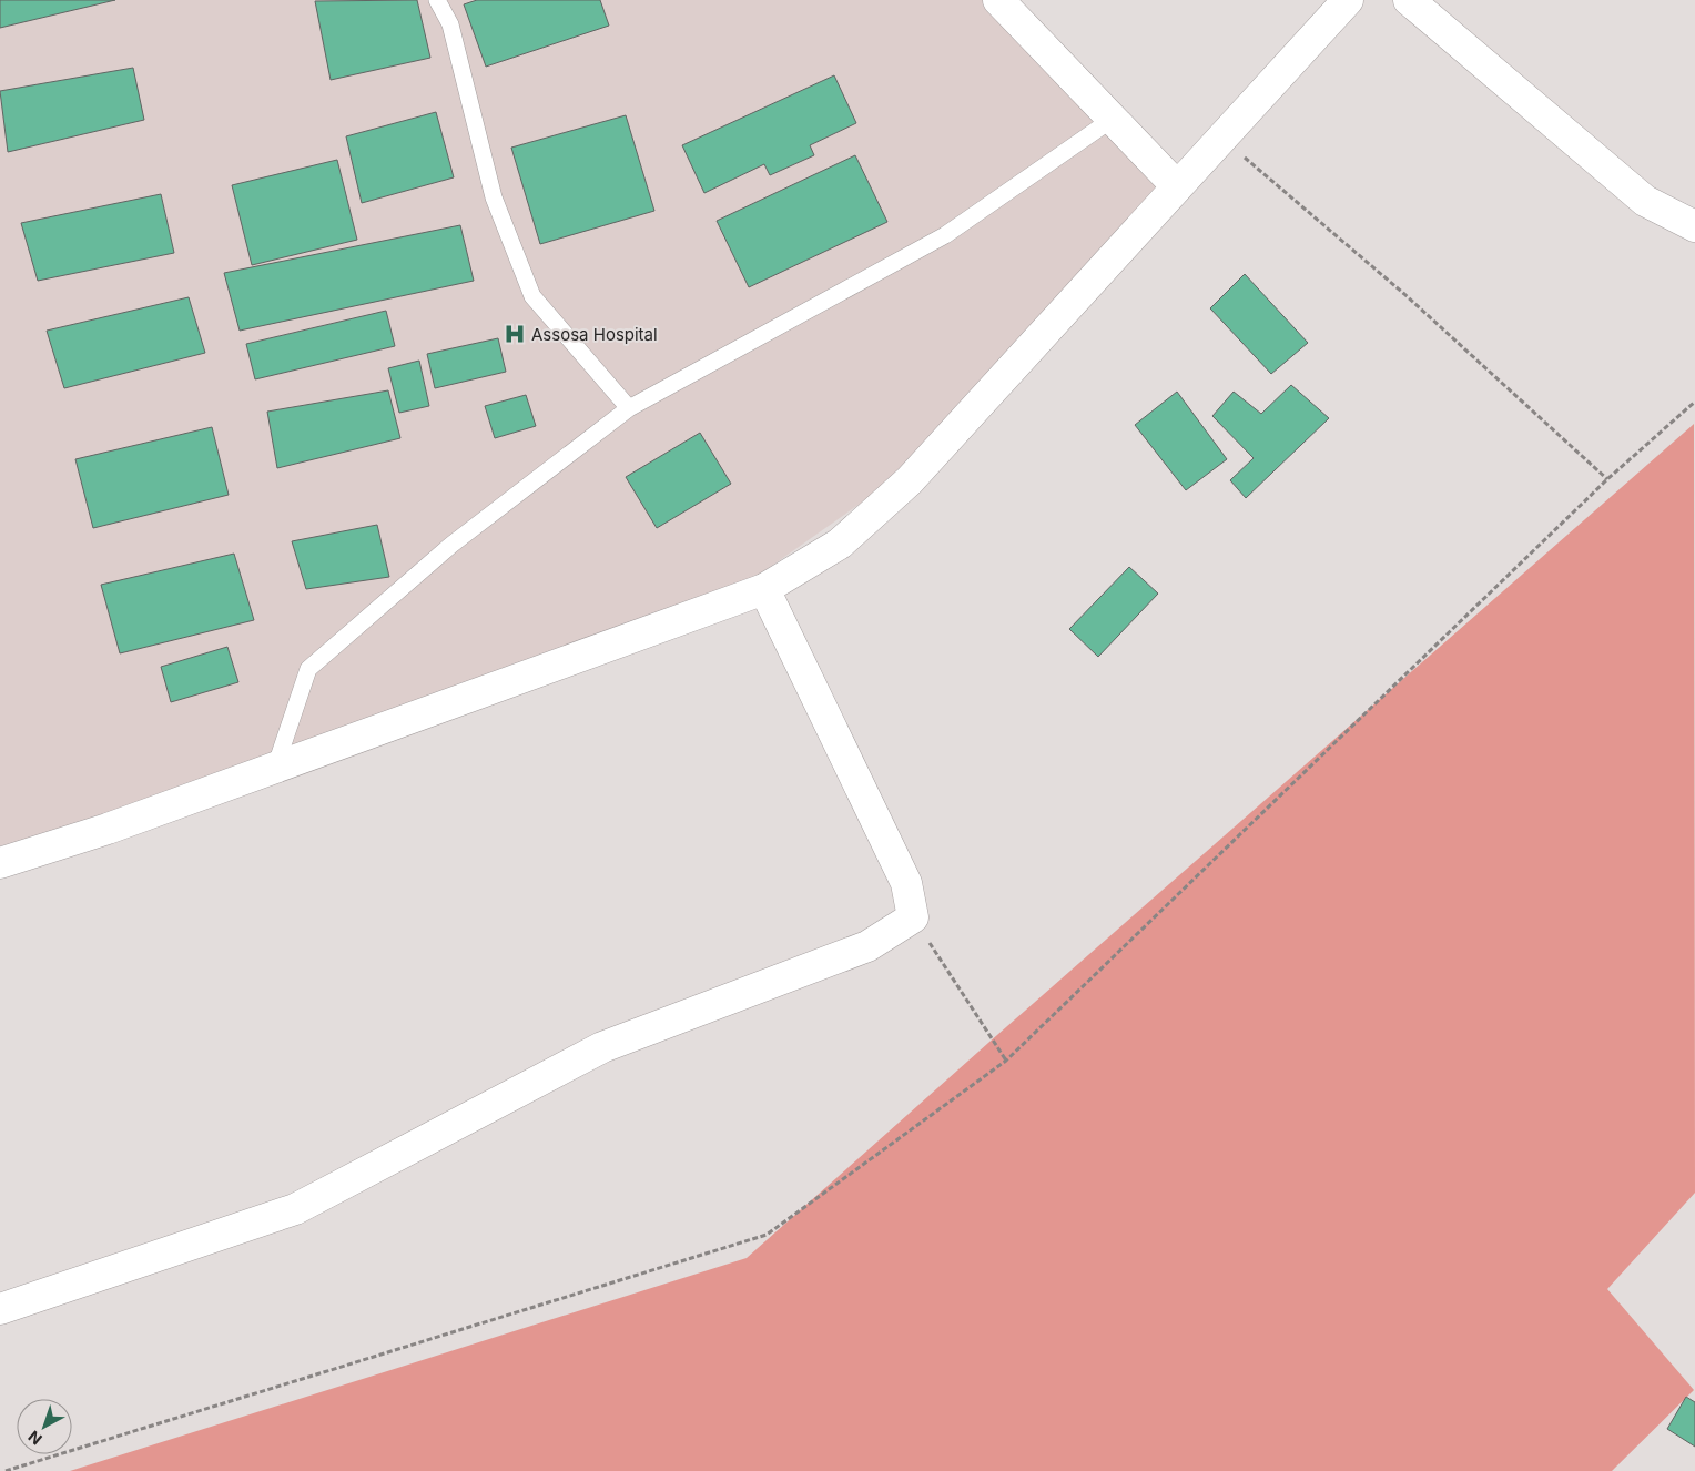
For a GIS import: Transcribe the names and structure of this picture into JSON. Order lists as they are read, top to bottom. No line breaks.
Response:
{"places":{"hospital":["Assosa Hospital"]},"north":"bottom left"}
